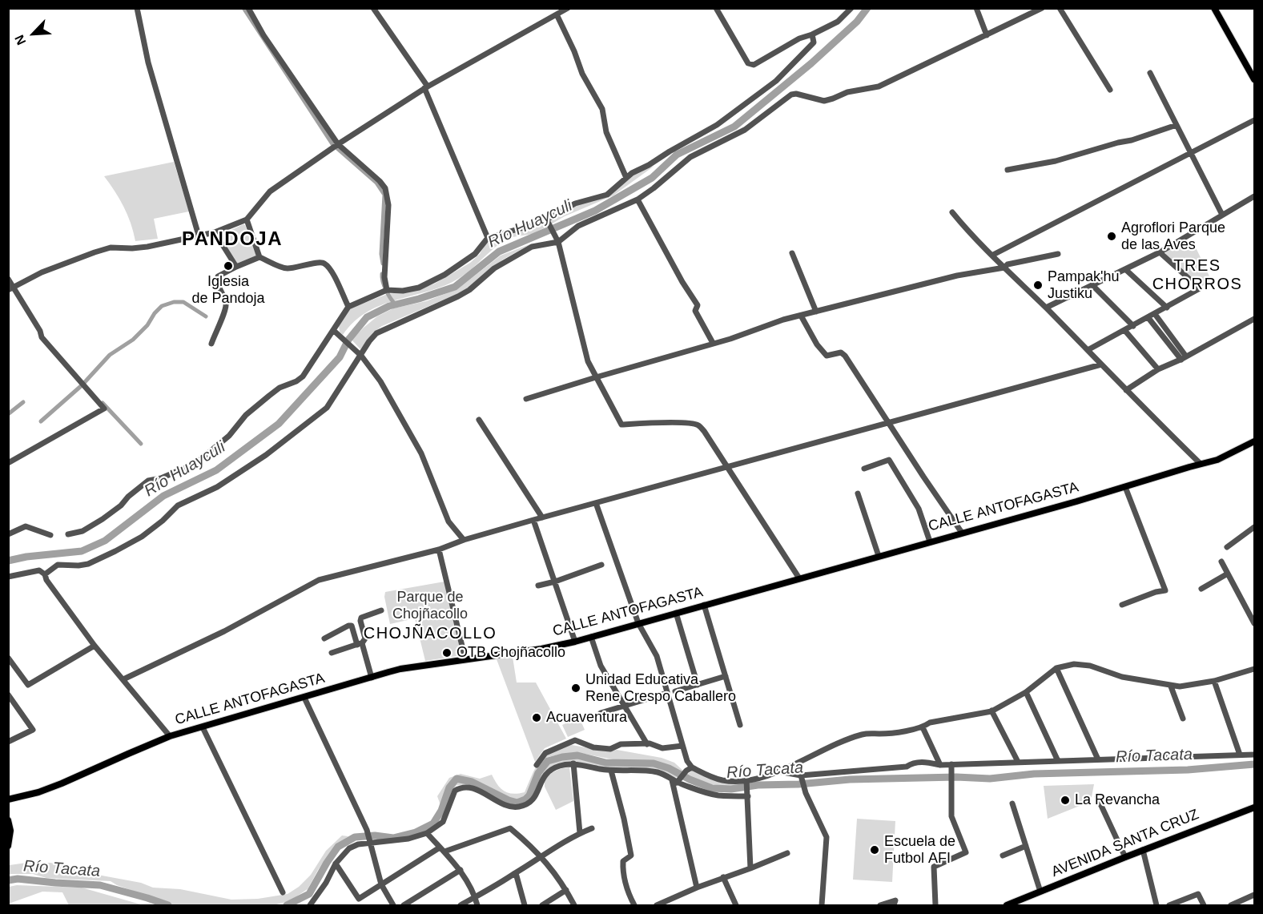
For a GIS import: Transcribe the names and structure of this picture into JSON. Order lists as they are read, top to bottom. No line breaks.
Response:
{"streets":{"main road":["CALLE ANTOFAGASTA","AVENIDA SANTA CRUZ"]},"districts":["PANDOJA","TRES CHORROS","CHOJÑACOLLO"],"water":["Río Huayculi","Río Tacata"],"parks":["Parque de Chojñacollo"],"places":["Agroflori Parque de las Aves","Iglesia de Pandoja","Pampak'hu Justiku","OTB Chojñacollo","Unidad Educativa Rene Crespo Caballero","Acuaventura","La Revancha","Escuela de Futbol AFI"],"north":"bottom left"}
